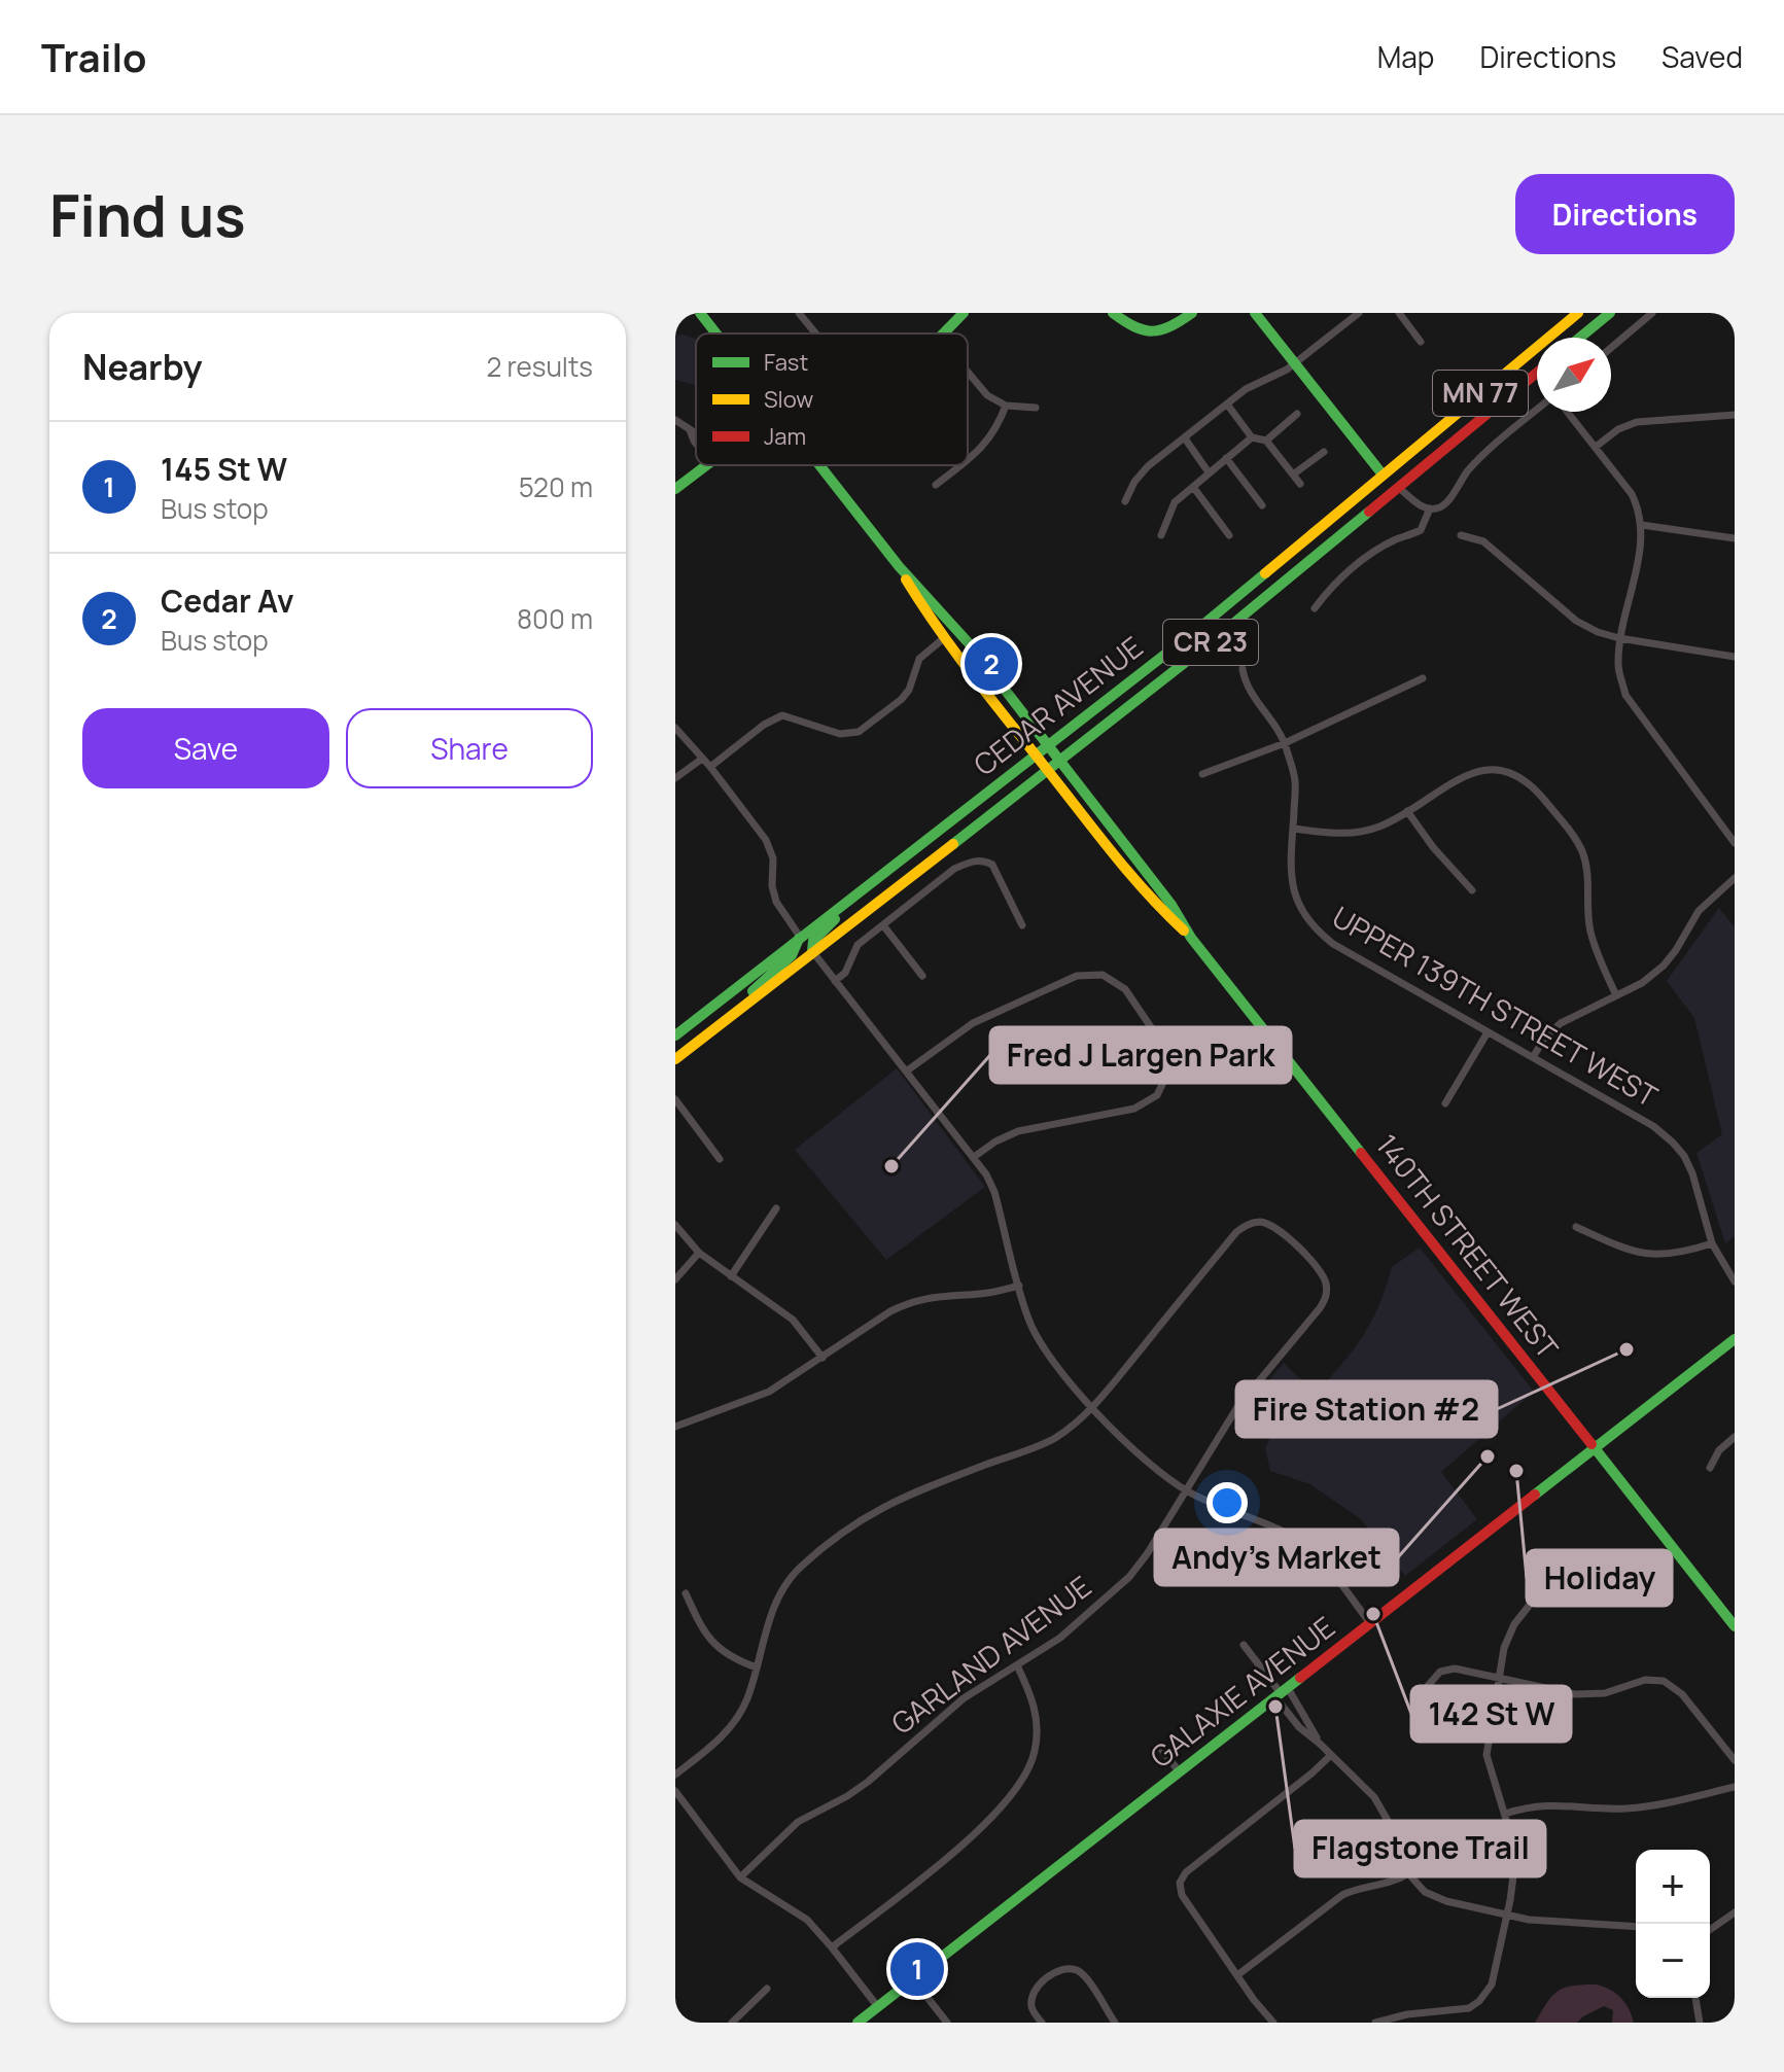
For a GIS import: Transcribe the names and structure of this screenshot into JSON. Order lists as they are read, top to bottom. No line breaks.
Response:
{"streets":{"main road":["MN 77","CR 23","CEDAR AVENUE","140TH STREET WEST","GALAXIE AVENUE"],"street":["UPPER 139TH STREET WEST","GARLAND AVENUE"]},"crossings":[["CEDAR AVENUE","140TH STREET WEST"],["140TH STREET WEST","GALAXIE AVENUE"]],"places":["Fred J Largen Park","Fire Station #2","Andy's Market","Holiday","142 St W","Flagstone Trail"],"legend":["Fast","Slow","Jam"],"north":"top right","page":{"header":"Trailo","nav":["Map","Directions","Saved"],"buttons":["Directions",["Save","Share"]],"title":"Find us","heading":["Nearby","2 results"],"list":[{"mark":"1","name":"145 St W","note":"Bus stop","value":"520 m"},{"mark":"2","name":"Cedar Av","note":"Bus stop","value":"800 m"}],"pins":["2","1"],"map_buttons":["+","−"]}}
